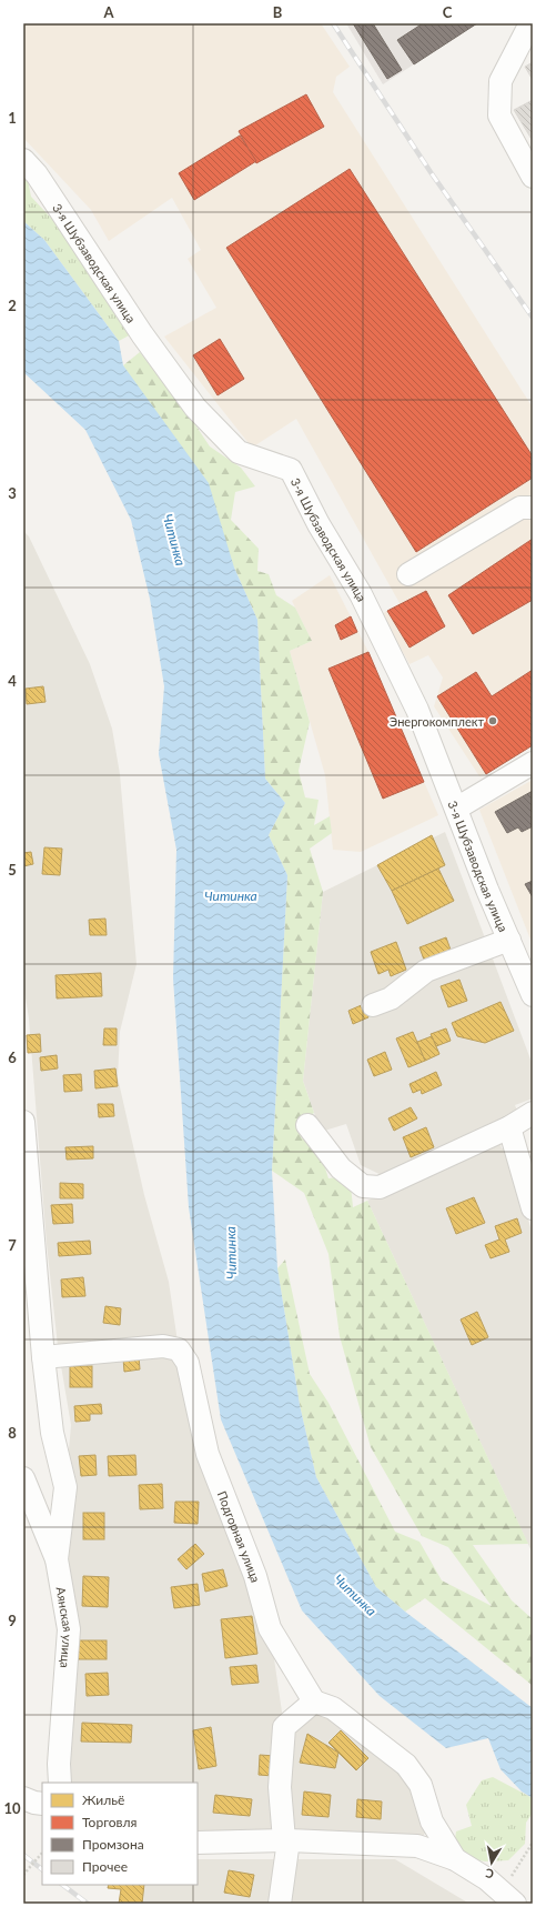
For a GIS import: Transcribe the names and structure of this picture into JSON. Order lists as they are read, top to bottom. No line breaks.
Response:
{"streets":{"street":["3-я Шубзаводская улица","Подгорная улица","Аянская улица"]},"water":["Читинка"],"places":["Энергокомплект"],"legend":["Жильё","Торговля","Промзона","Прочее"],"north":"bottom","grid":{"columns":["A","B","C"],"rows":["1","2","3","4","5","6","7","8","9","10"]}}
